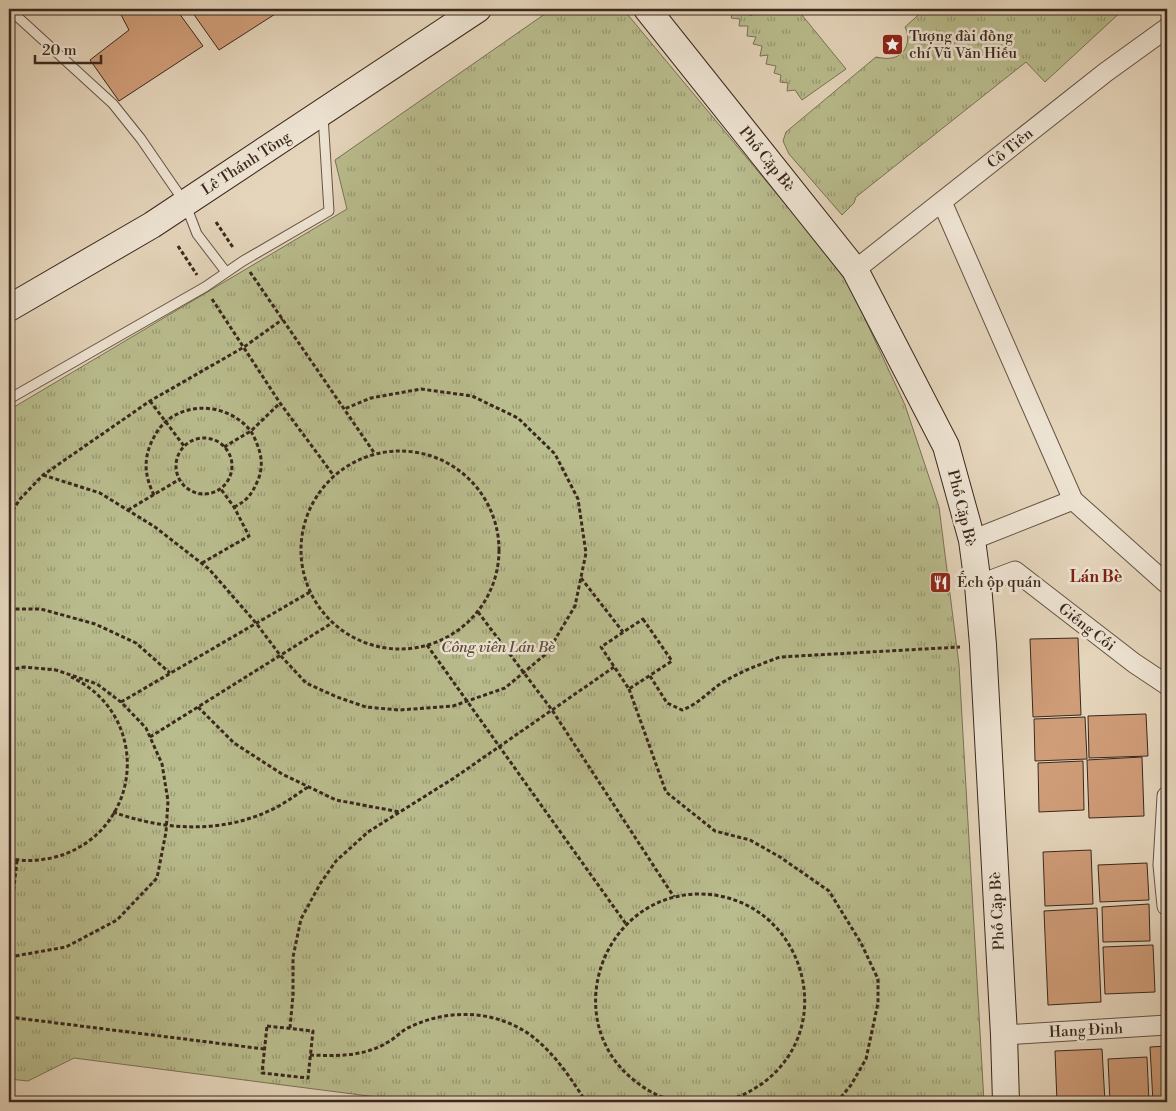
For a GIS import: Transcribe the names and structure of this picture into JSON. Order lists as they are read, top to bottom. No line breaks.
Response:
{"streets":{"street":["Cô Tiên","Phố Cặp Bè","Lê Thánh Tông","Giếng Cối","Hang Đinh"]},"crossings":[["Cô Tiên","Phố Cặp Bè"],["Phố Cặp Bè","Giếng Cối"],["Phố Cặp Bè","Hang Đinh"]],"districts":["Lán Bè"],"parks":["Công viên Lán Bè"],"places":{"place":["Tượng đài đồng chí Vũ Văn Hiếu"],"restaurant":["Ếch ộp quán"]},"scale_bar":"20 m"}
